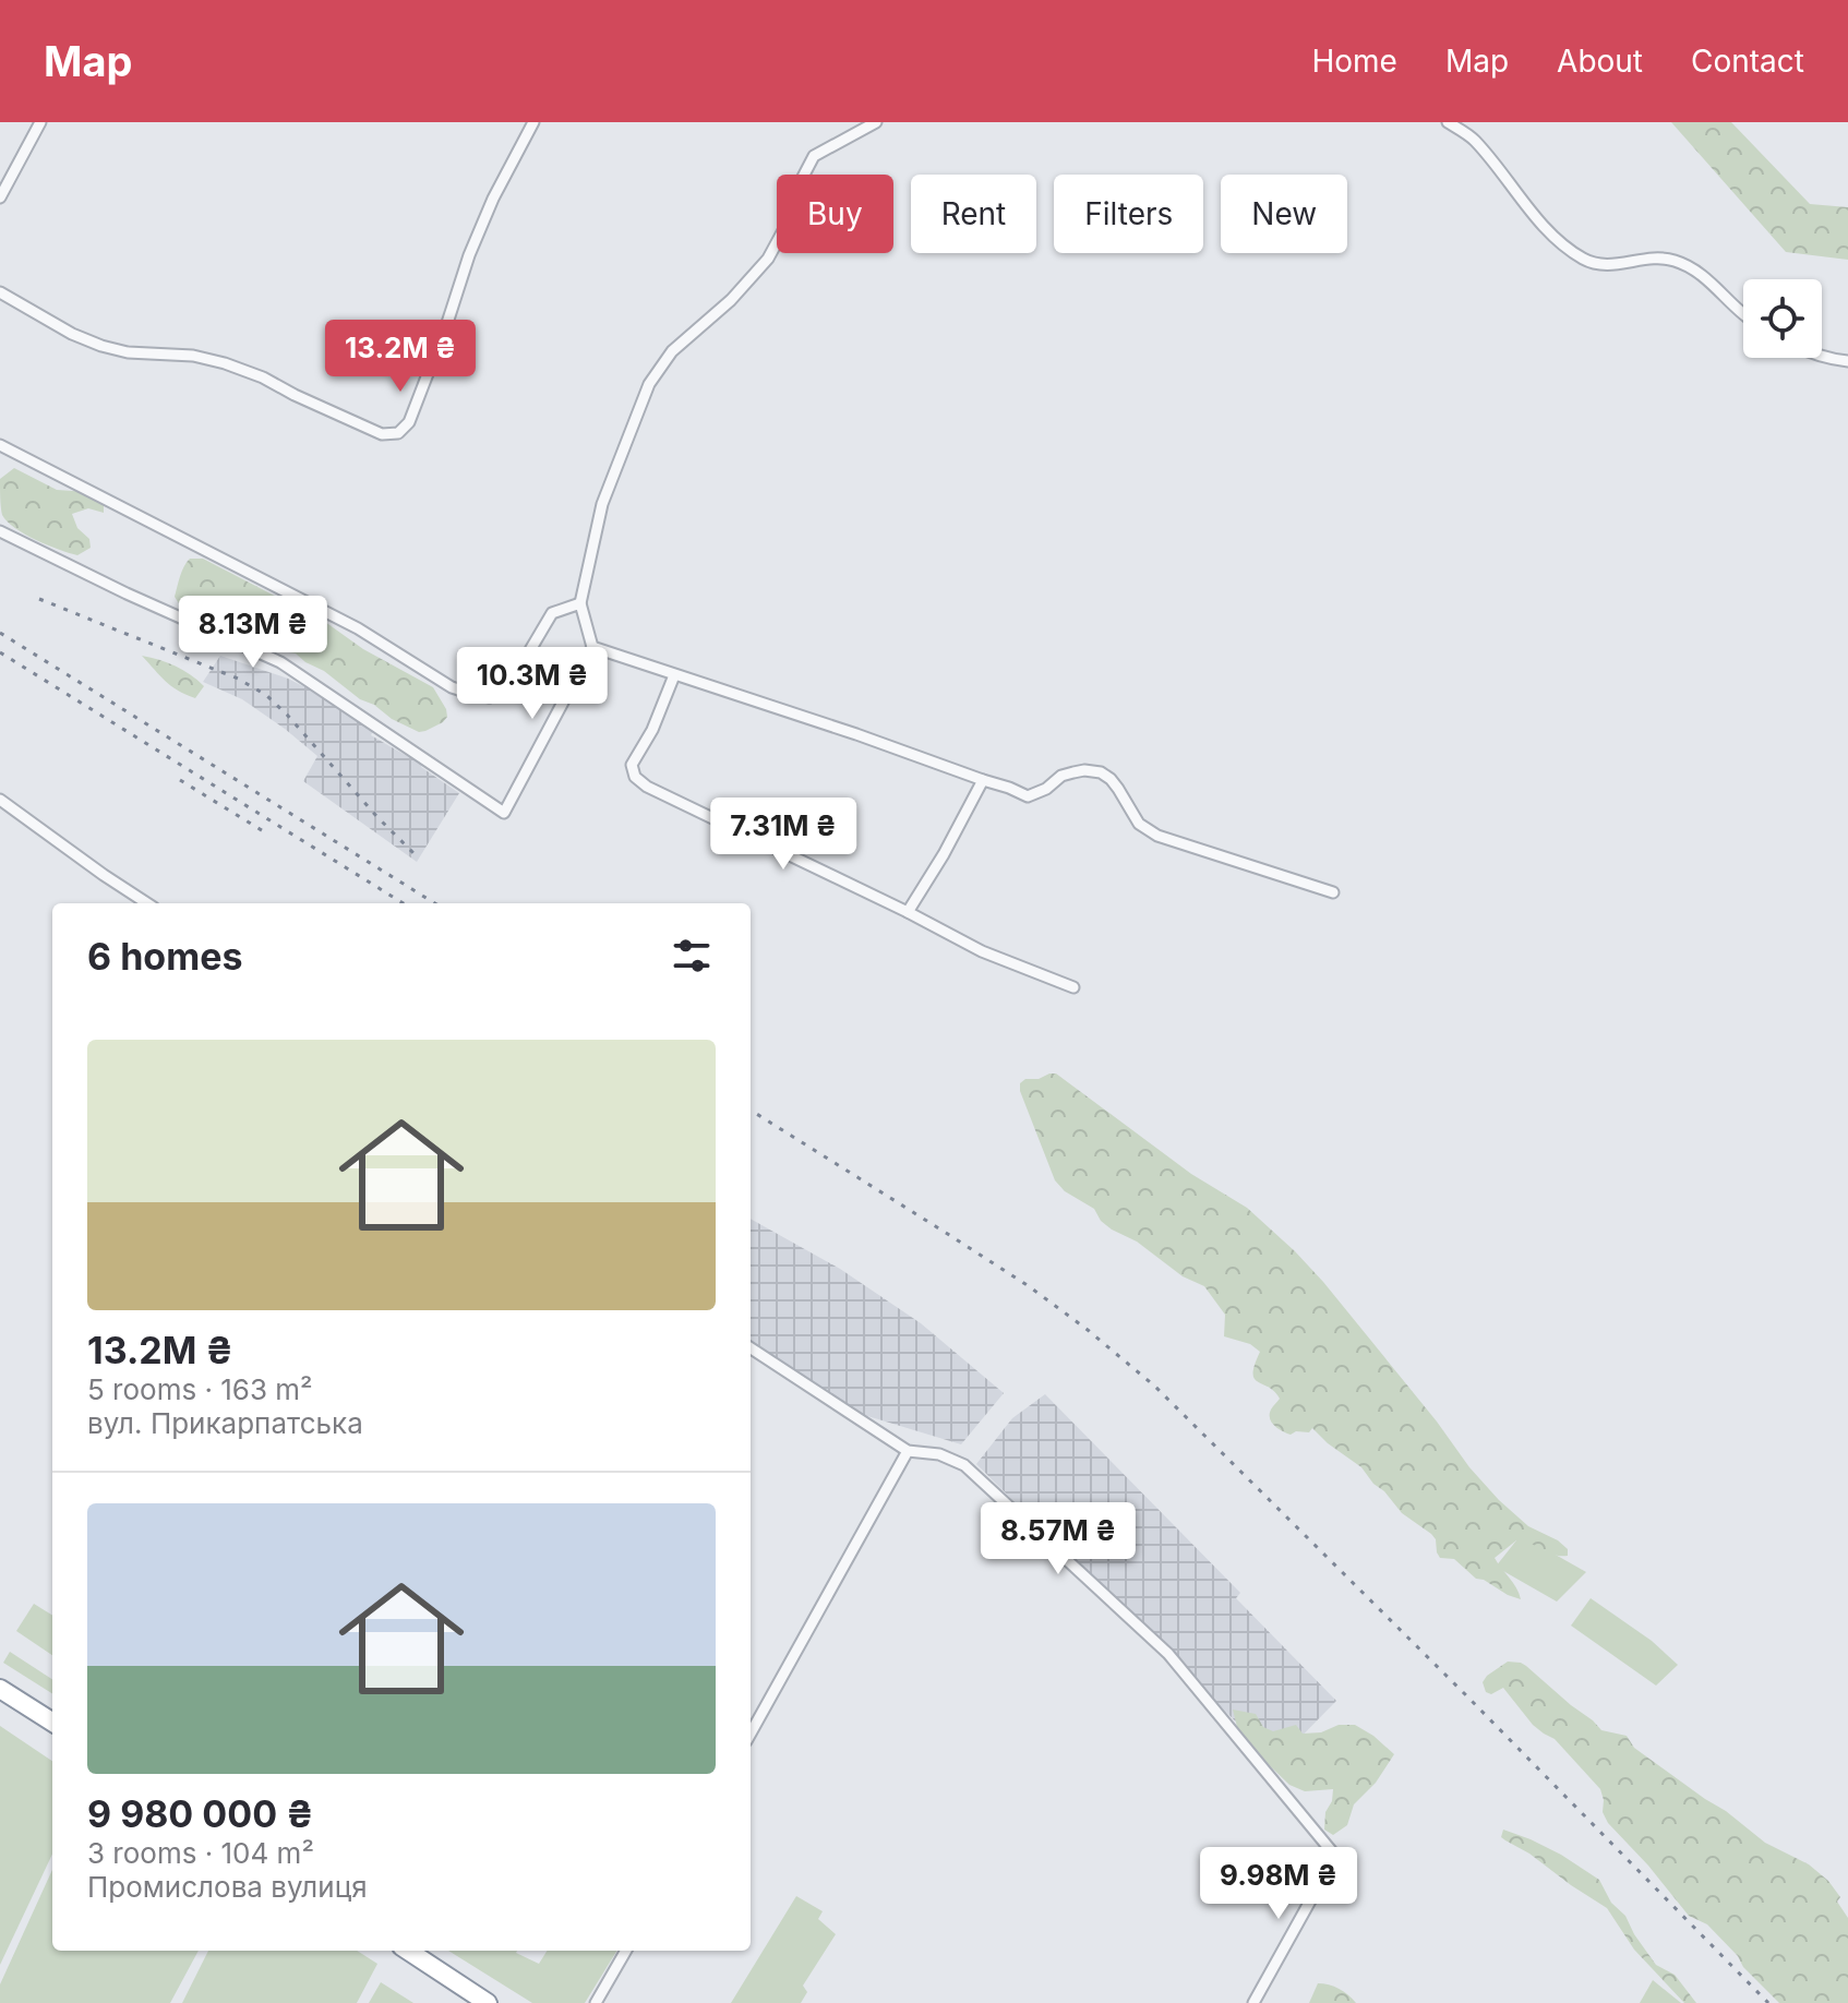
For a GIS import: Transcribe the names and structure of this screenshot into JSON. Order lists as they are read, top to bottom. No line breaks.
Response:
{"page":{"header":"Map","nav":["Home","Map","About","Contact"],"chip":["Buy","Rent","Filters","New"],"price":["13.2M ₴","8.13M ₴","10.3M ₴","7.31M ₴","8.57M ₴","9.98M ₴"],"heading":"6 homes","list":[{"name":"13.2M ₴","note":"5 rooms · 163 m² · вул. Прикарпатська"},{"name":"9 980 000 ₴","note":"3 rooms · 104 m² · Промислова вулиця"}]}}
